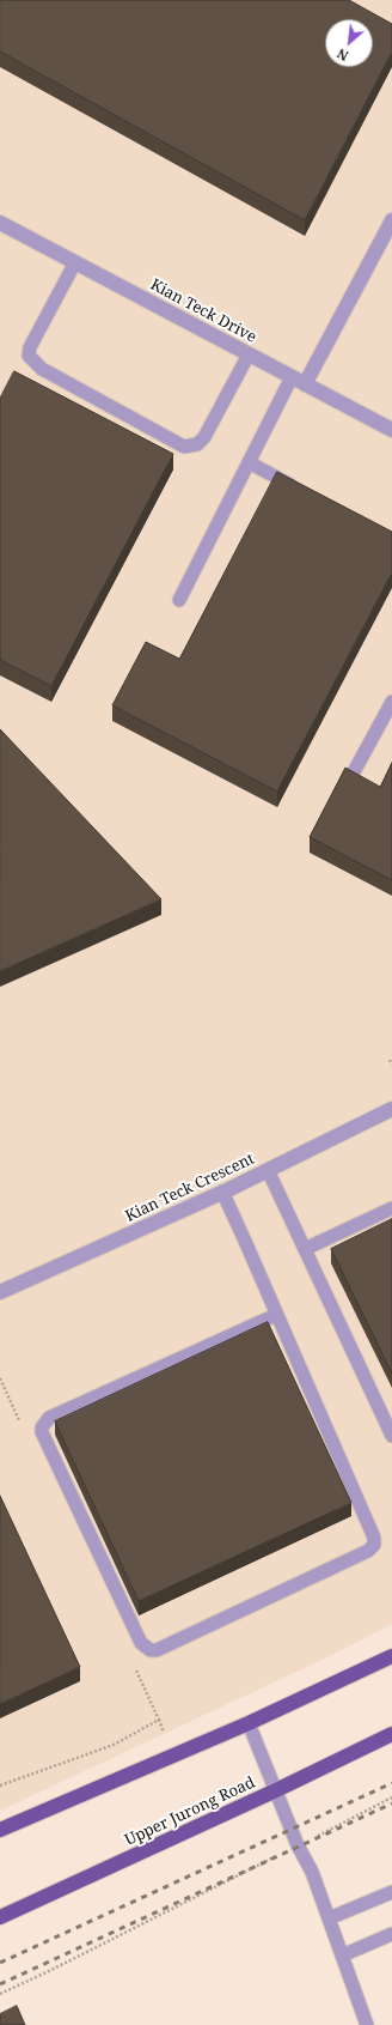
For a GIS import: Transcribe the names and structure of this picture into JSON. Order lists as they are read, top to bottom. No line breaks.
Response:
{"streets":{"main road":["Upper Jurong Road"],"street":["Kian Teck Drive","Kian Teck Crescent"]},"north":"bottom left"}
